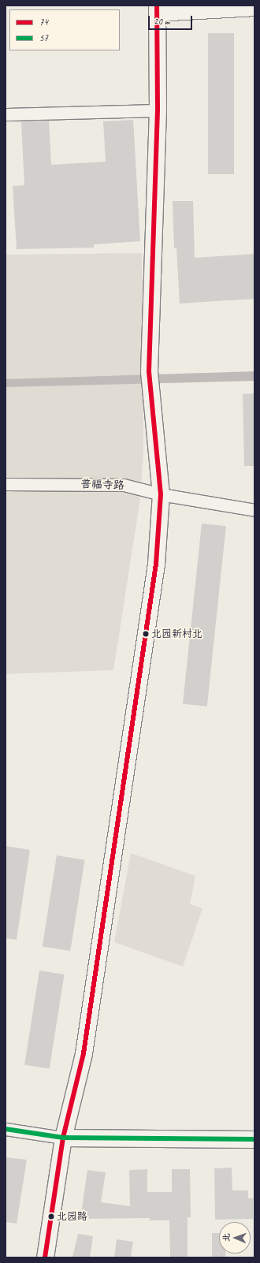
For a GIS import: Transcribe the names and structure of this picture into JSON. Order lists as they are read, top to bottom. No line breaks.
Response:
{"streets":{"street":["普福寺路"]},"places":["北园新村北","北园路"],"lines":["transit line 74","transit line 57"],"legend":["74","57"],"scale_bar":"20 m","north":"left"}
